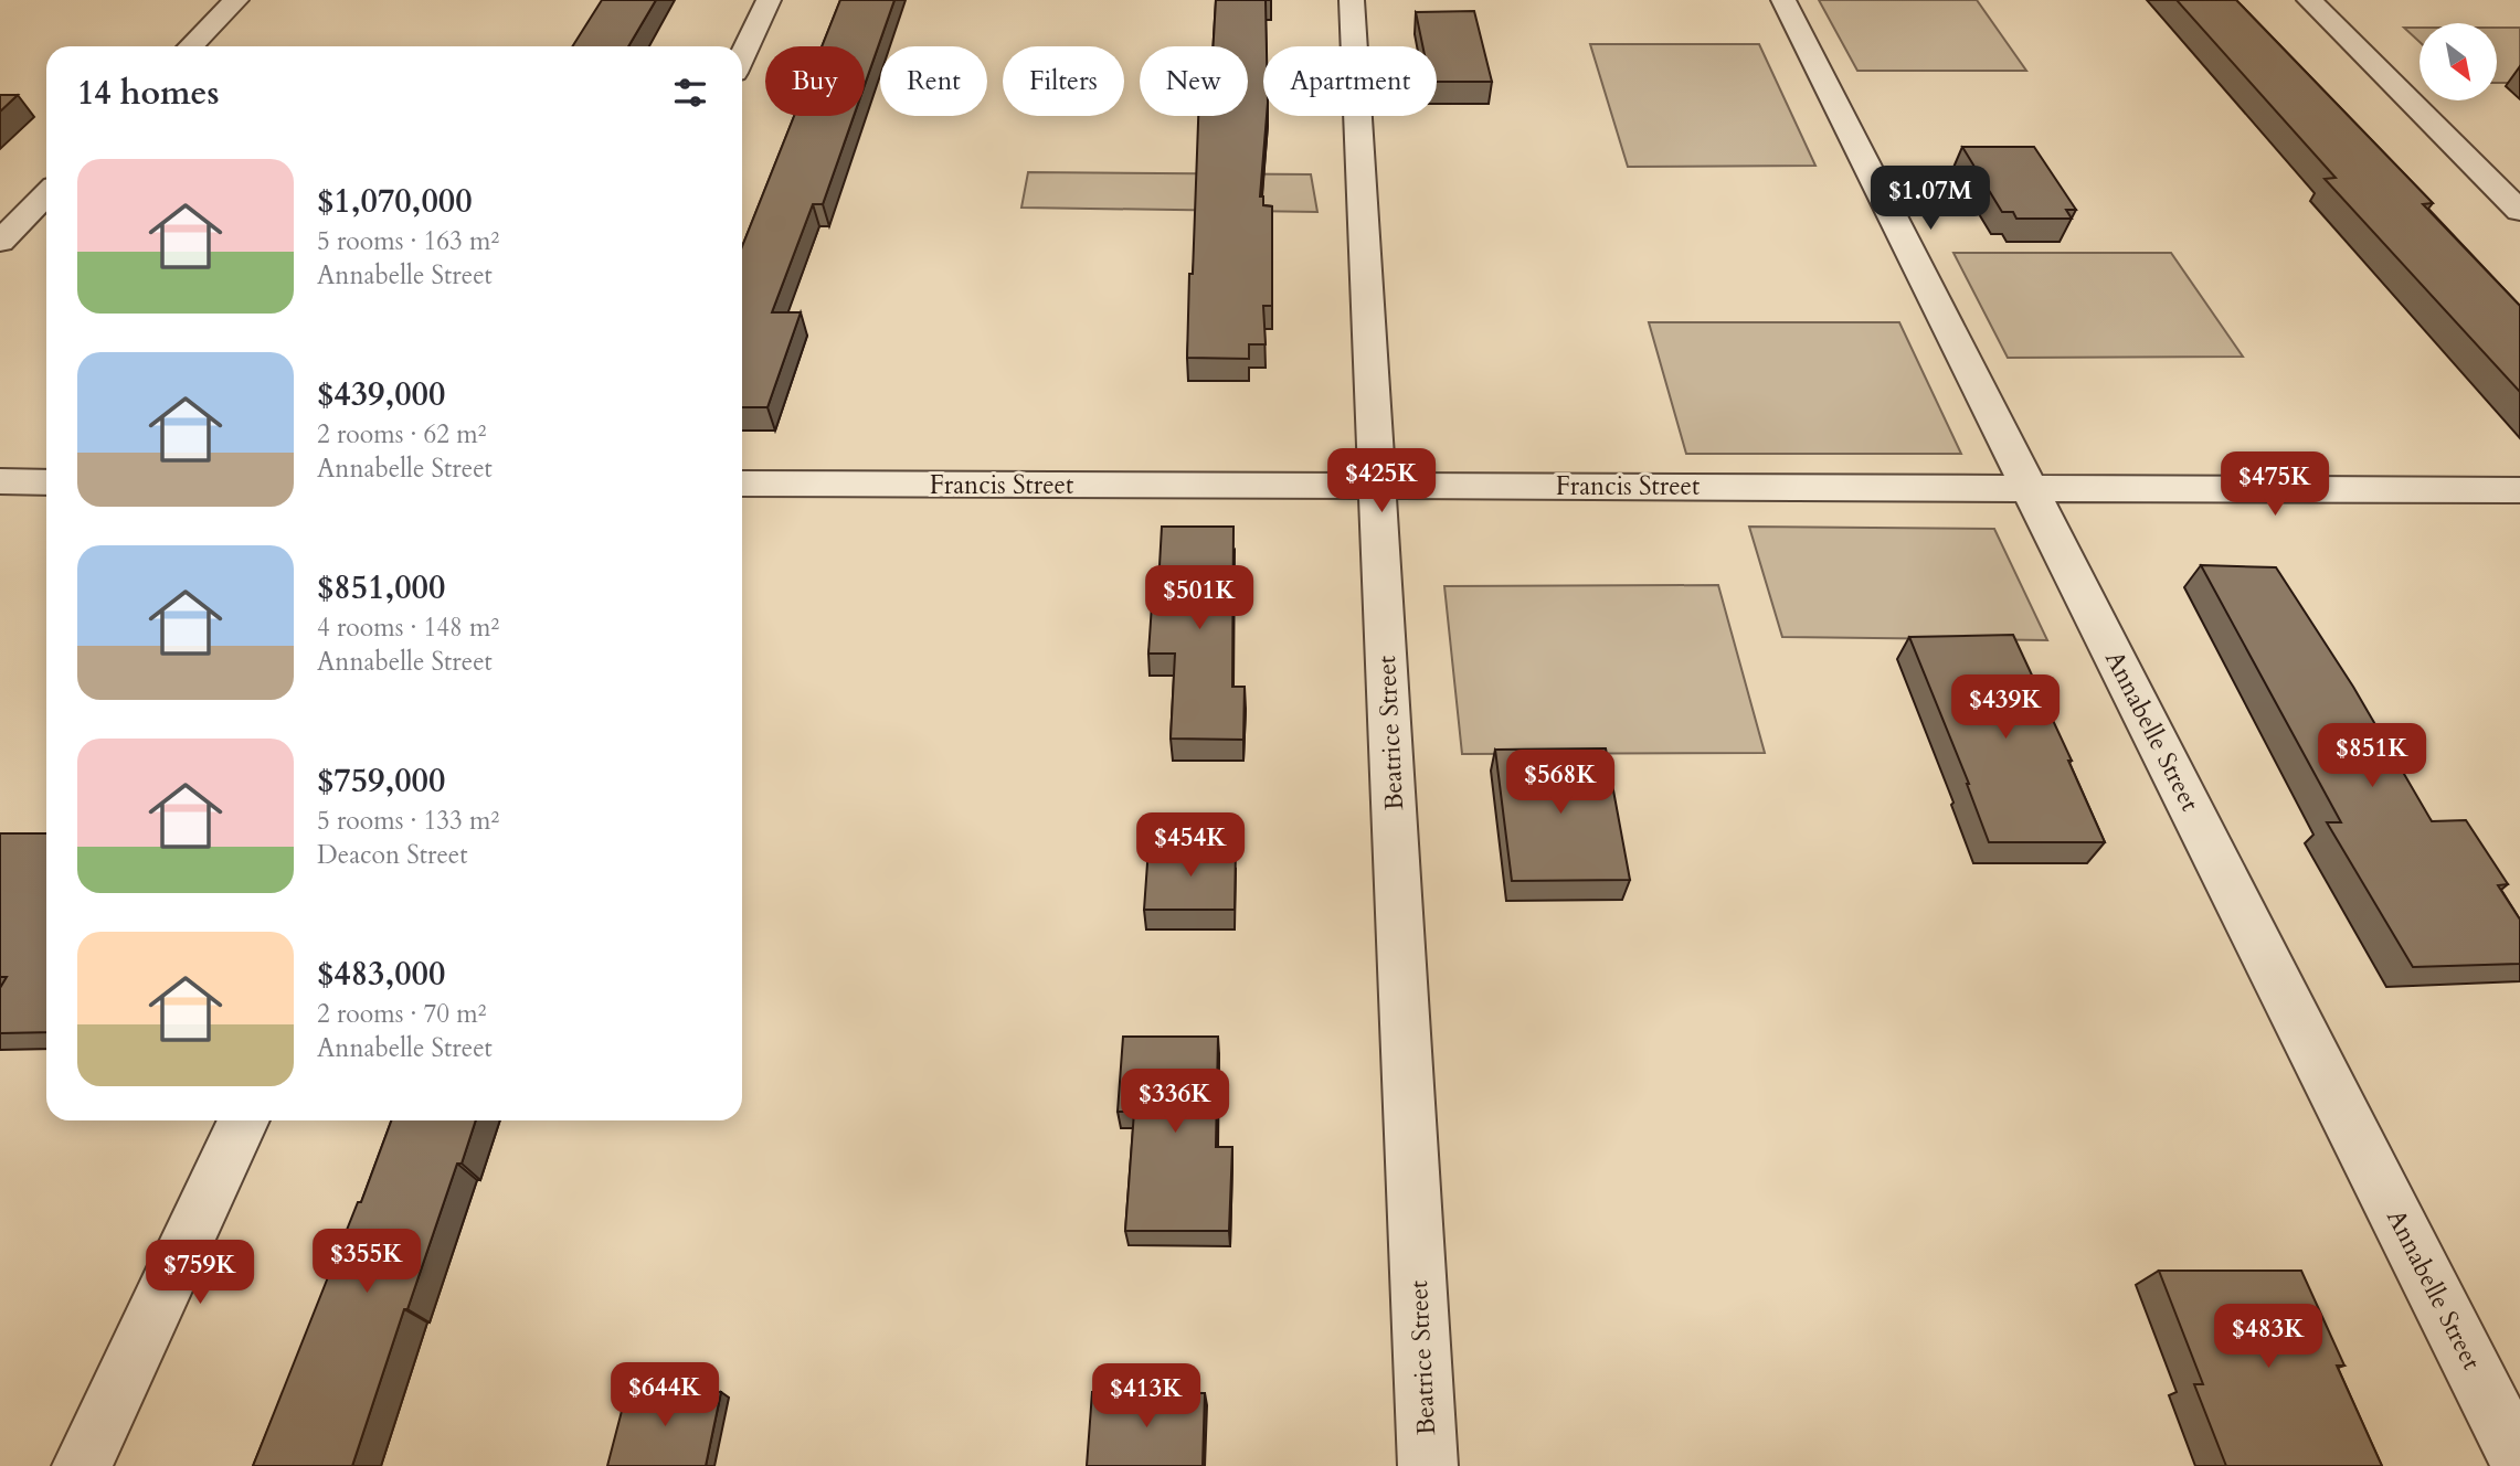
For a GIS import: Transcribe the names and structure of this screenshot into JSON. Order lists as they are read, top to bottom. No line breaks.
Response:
{"streets":{"street":["Francis Street","Annabelle Street","Beatrice Street"]},"crossings":[["Francis Street","Annabelle Street"],["Francis Street","Beatrice Street"]],"north":"bottom right","page":{"chip":["Buy","Rent","Filters","New","Apartment"],"heading":"14 homes","list":[{"name":"$1,070,000","note":"5 rooms · 163 m² · Annabelle Street"},{"name":"$439,000","note":"2 rooms · 62 m² · Annabelle Street"},{"name":"$851,000","note":"4 rooms · 148 m² · Annabelle Street"},{"name":"$759,000","note":"5 rooms · 133 m² · Deacon Street"},{"name":"$483,000","note":"2 rooms · 70 m² · Annabelle Street"}],"price":["$1.07M","$425K","$475K","$501K","$439K","$851K","$568K","$454K","$336K","$355K","$759K","$483K","$644K","$413K"]}}
